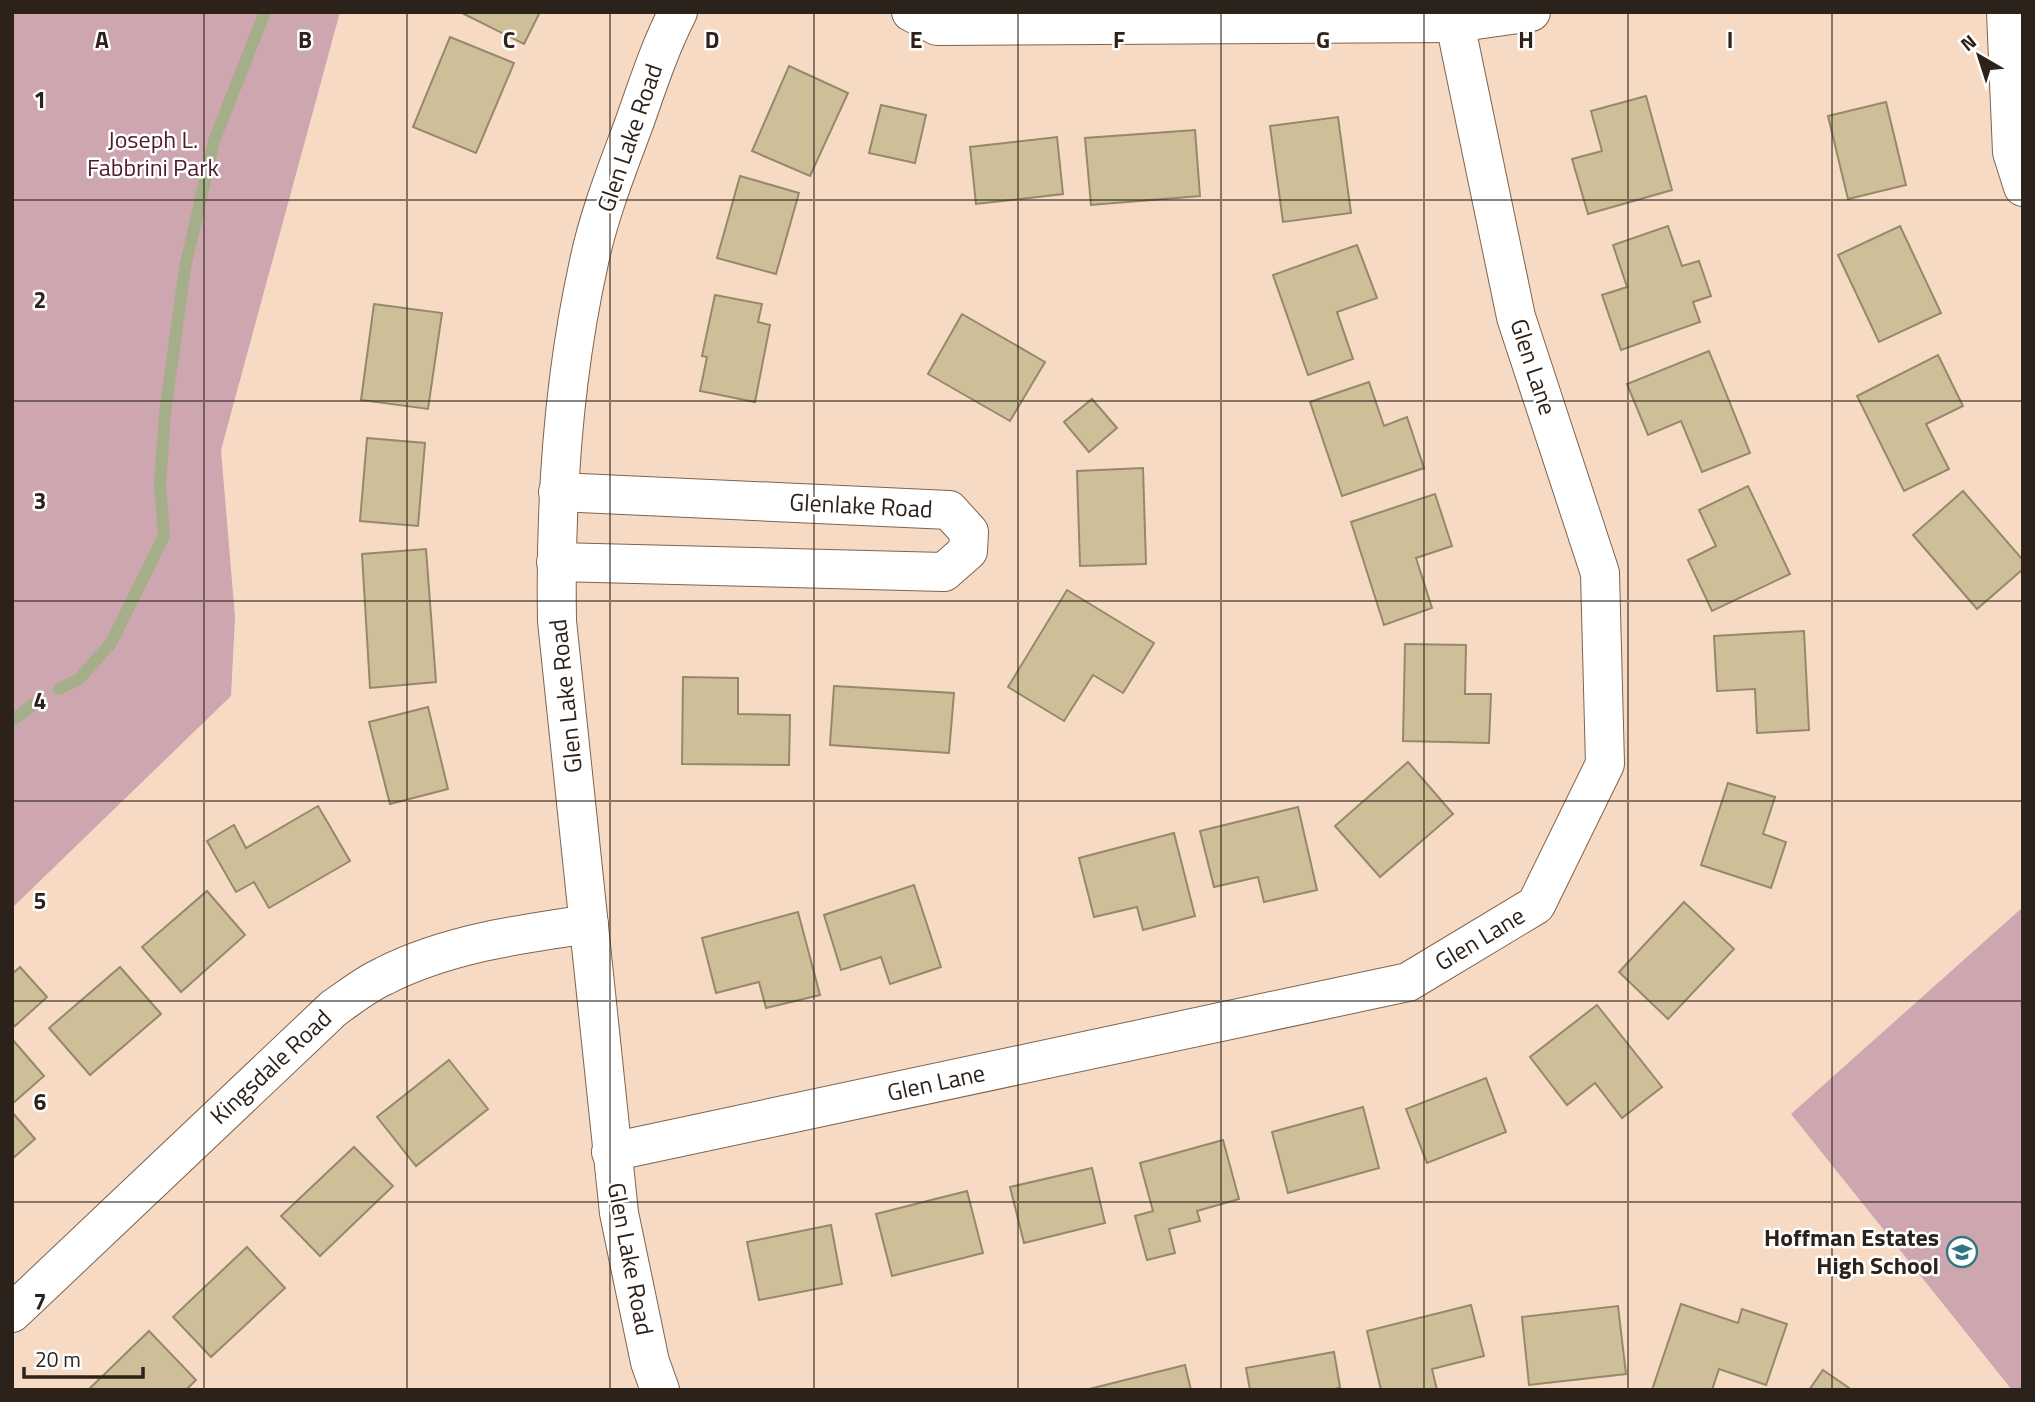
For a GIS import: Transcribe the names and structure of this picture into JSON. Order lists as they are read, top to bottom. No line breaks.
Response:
{"streets":{"street":["Glen Lake Road","Glen Lane","Glenlake Road","Kingsdale Road"]},"crossings":[["Glen Lake Road","Glen Lane"],["Glen Lake Road","Glenlake Road"],["Glen Lake Road","Kingsdale Road"]],"parks":["Joseph L. Fabbrini Park"],"places":{"school or university":["Hoffman Estates High School"]},"scale_bar":"20 m","north":"top left","grid":{"columns":["A","B","C","D","E","F","G","H","I"],"rows":["1","2","3","4","5","6","7"]}}
